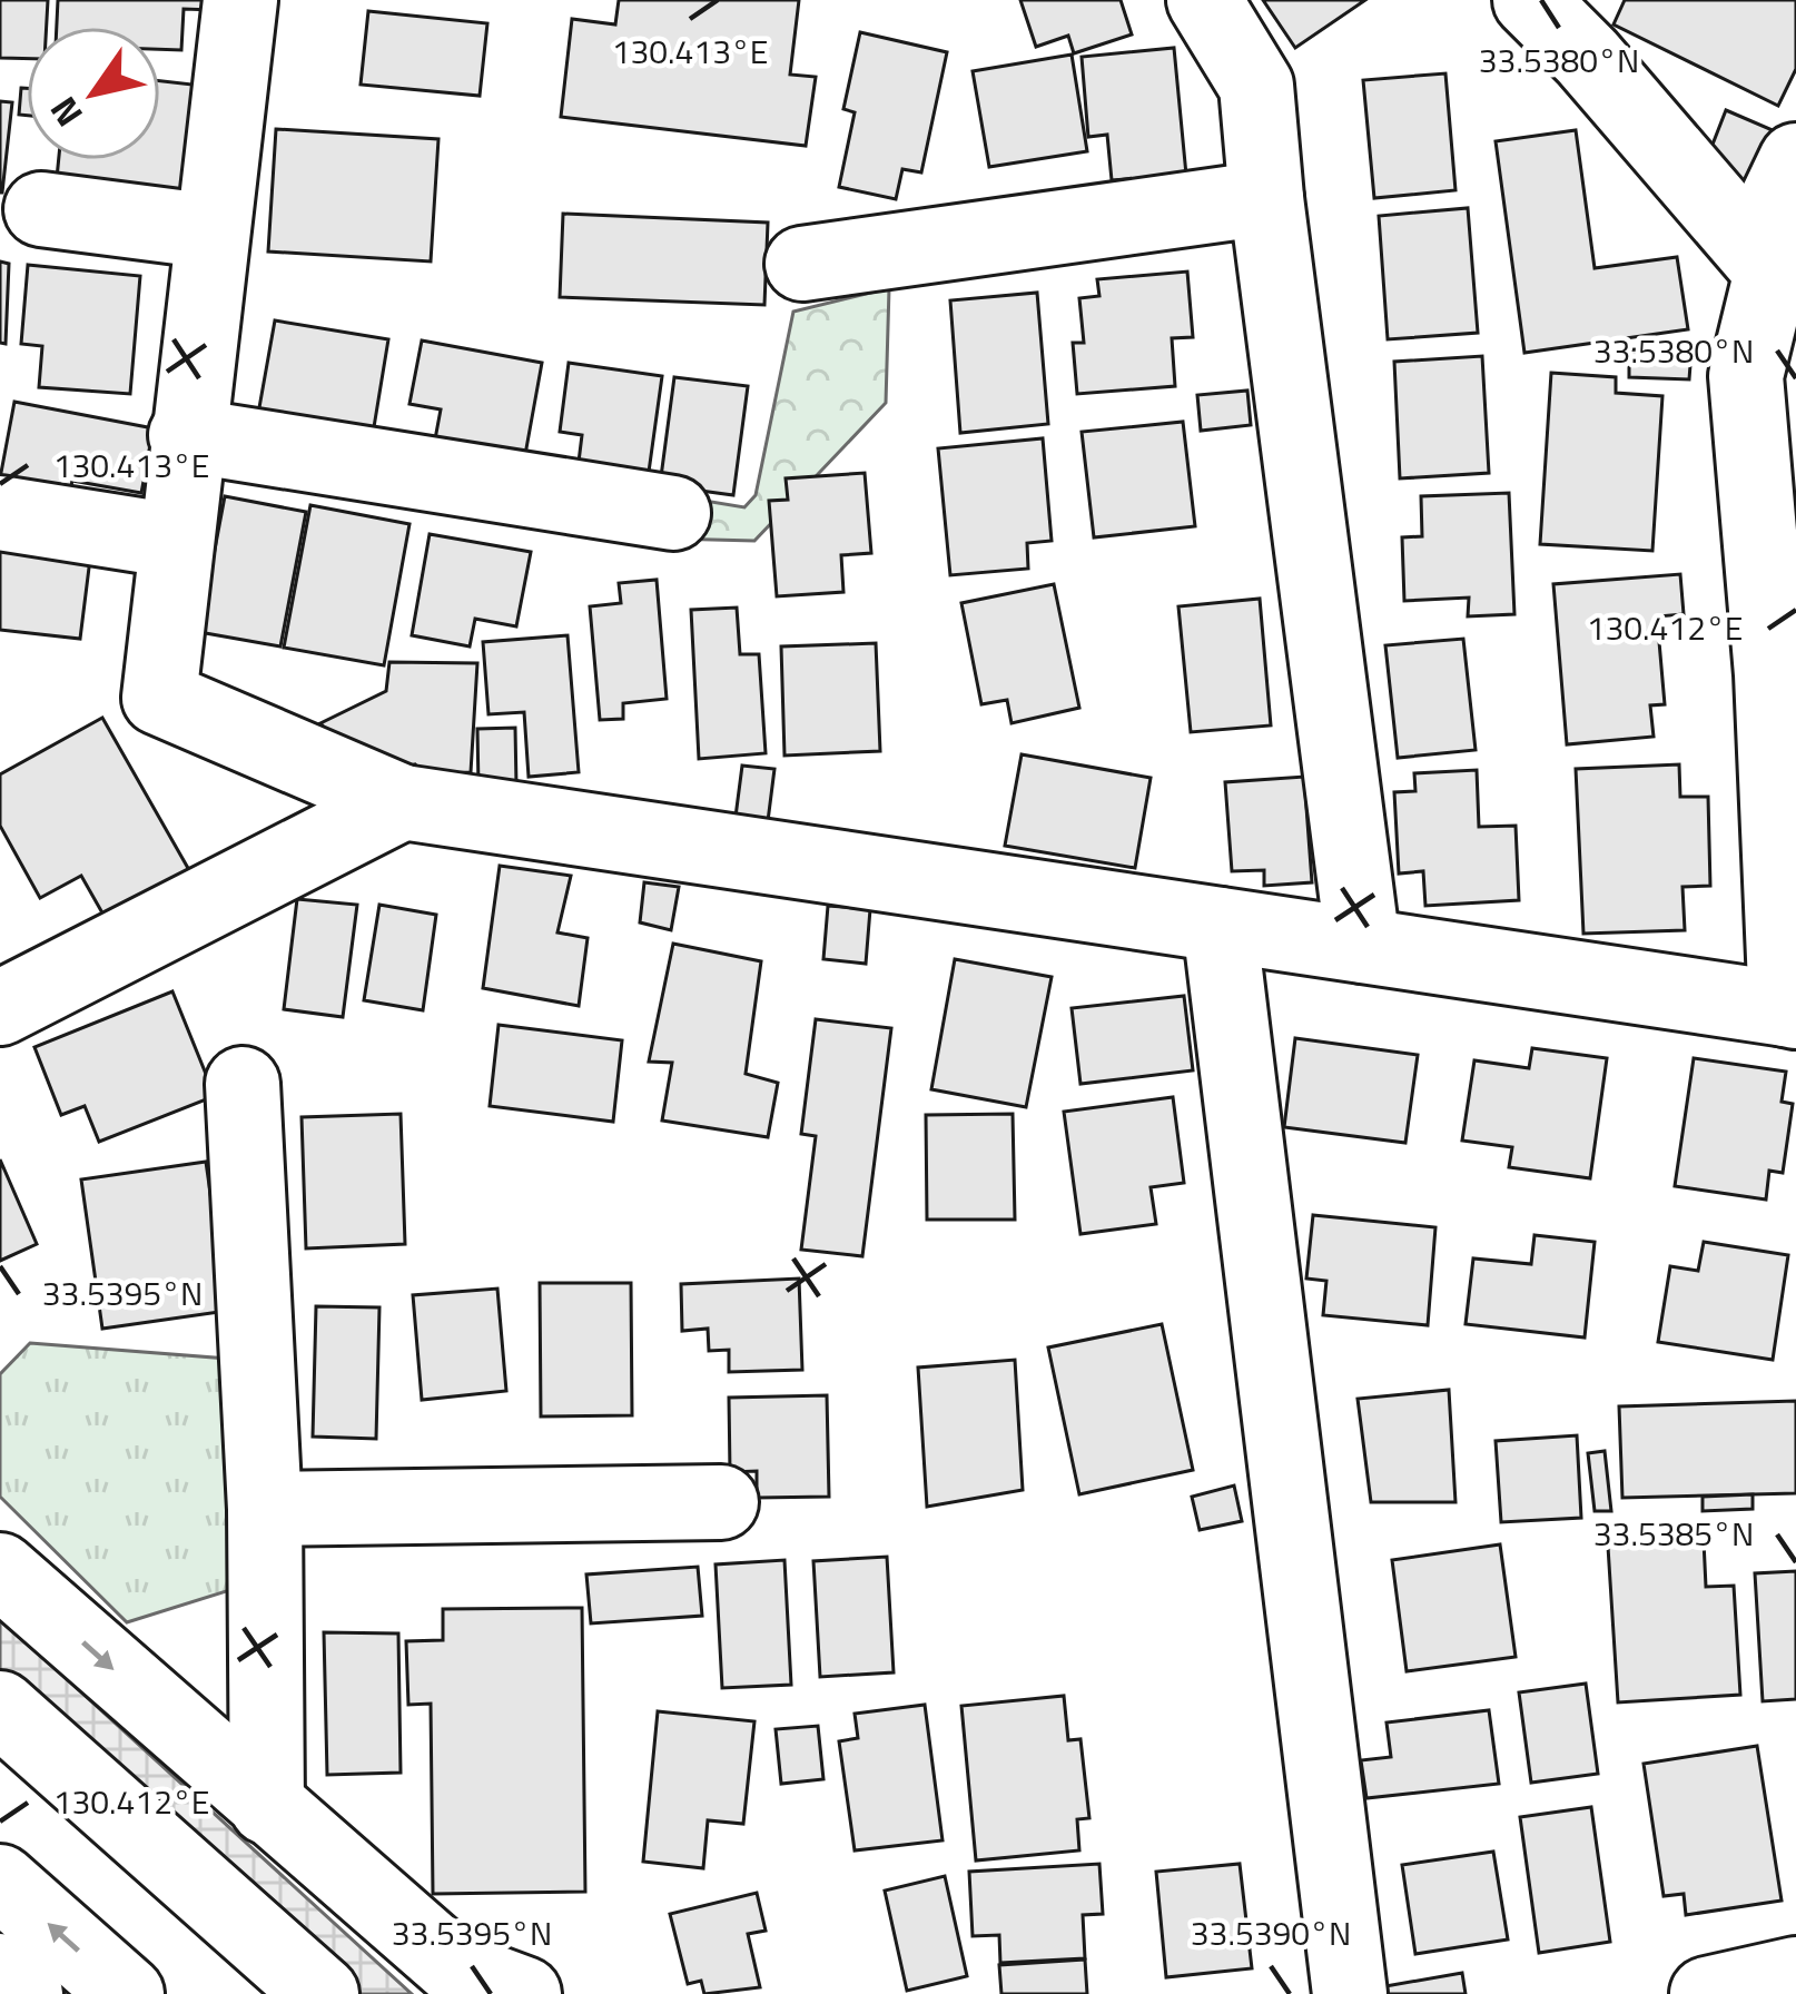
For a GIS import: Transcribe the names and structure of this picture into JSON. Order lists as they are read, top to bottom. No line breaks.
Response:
{"north":"bottom left","coordinates":["130.413°E","33.5380°N","130.412°E","33.5395°N","33.5385°N","33.5390°N"]}
